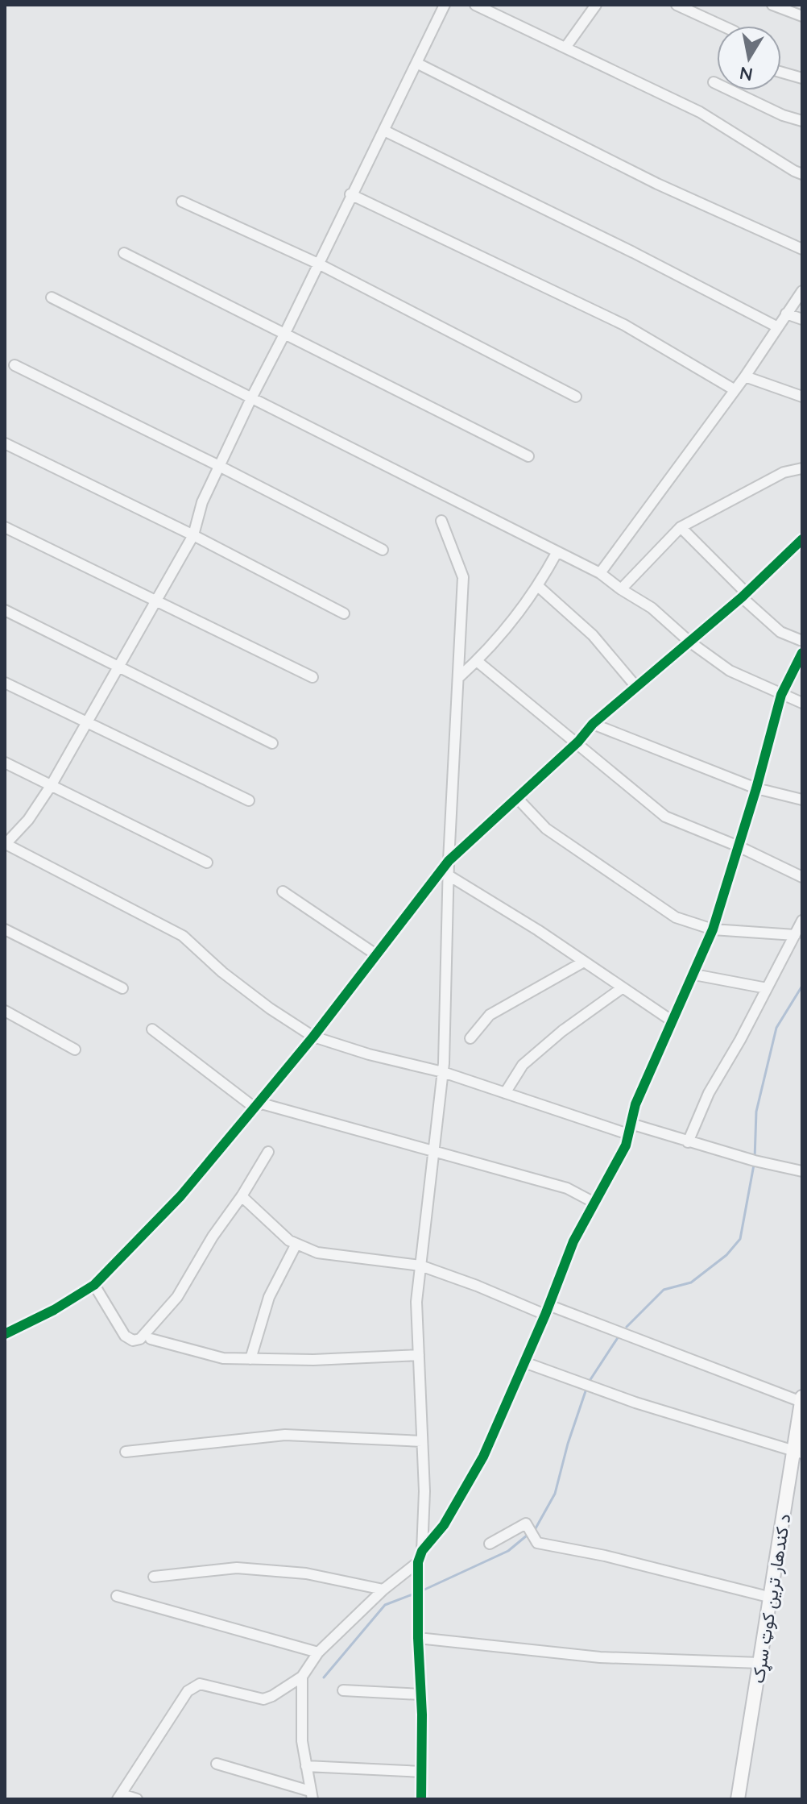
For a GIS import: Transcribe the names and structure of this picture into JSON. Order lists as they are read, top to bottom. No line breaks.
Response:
{"streets":{"main road":["د کندهار ترين کوټ سړک"]},"north":"bottom"}
